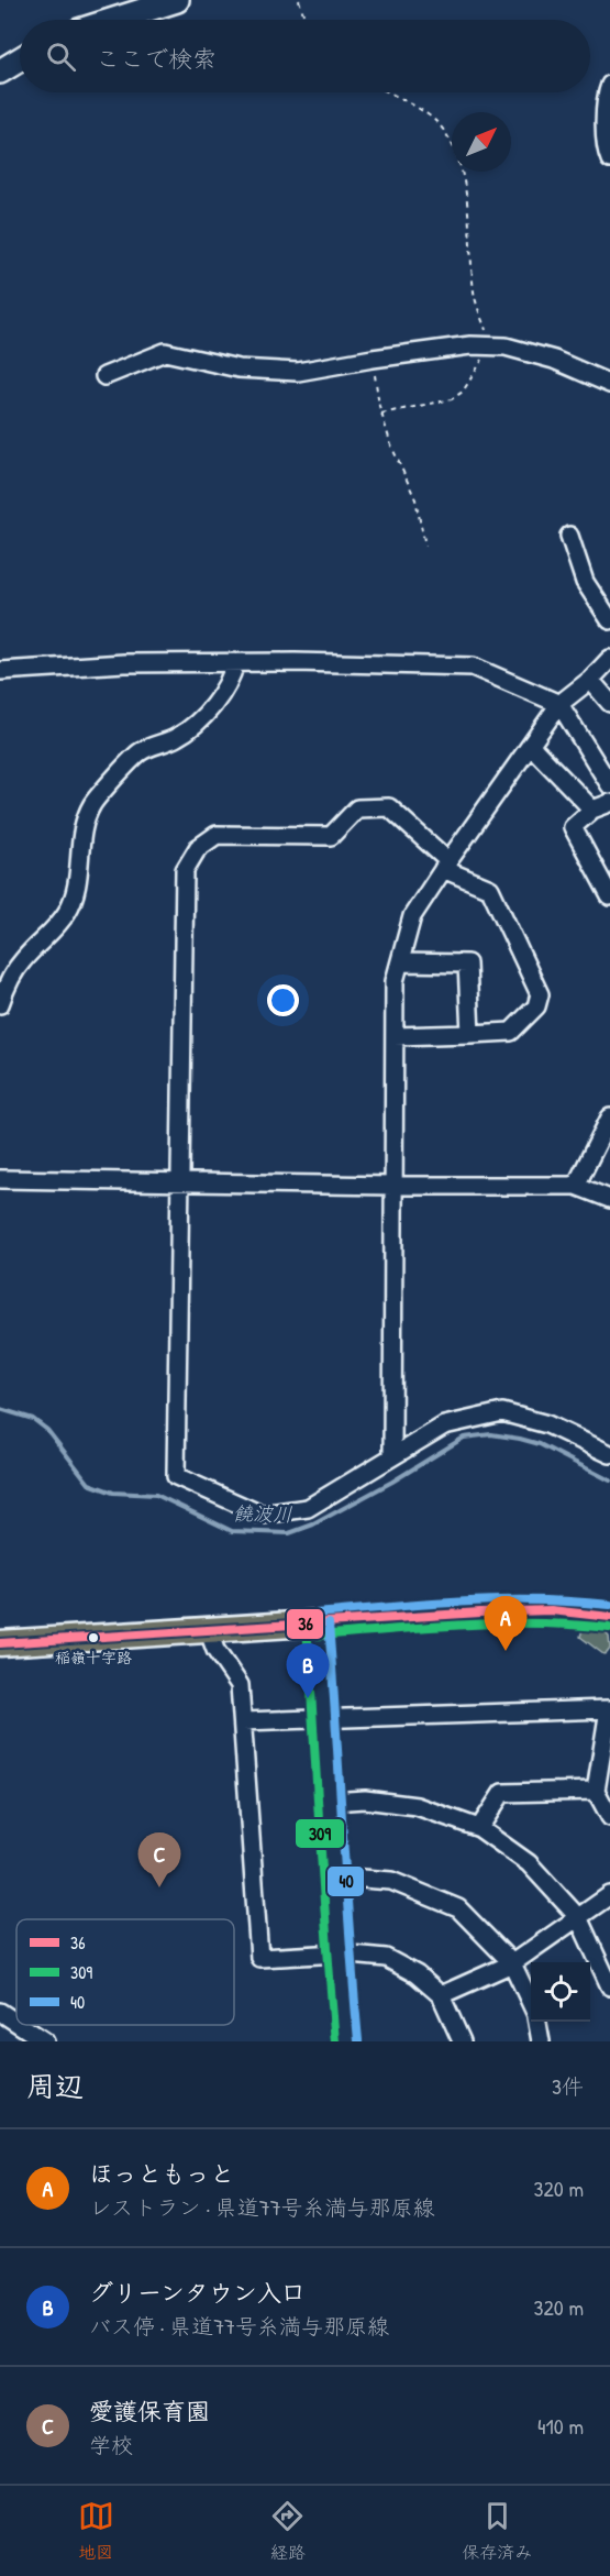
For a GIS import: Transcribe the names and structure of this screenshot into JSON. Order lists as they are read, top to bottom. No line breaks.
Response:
{"water":["饒波川"],"places":["稲嶺十字路"],"lines":["transit line 40","transit line 36","transit line 309"],"legend":["36","309","40"],"north":"top right","page":{"search":"ここで検索","pins":["A","B","C"],"heading":["周辺","3件"],"list":[{"mark":"A","name":"ほっともっと","note":"レストラン · 県道77号糸満与那原線","value":"320 m"},{"mark":"B","name":"グリーンタウン入口","note":"バス停 · 県道77号糸満与那原線","value":"320 m"},{"mark":"C","name":"愛護保育園","note":"学校","value":"410 m"}],"nav":["地図","経路","保存済み"]}}
